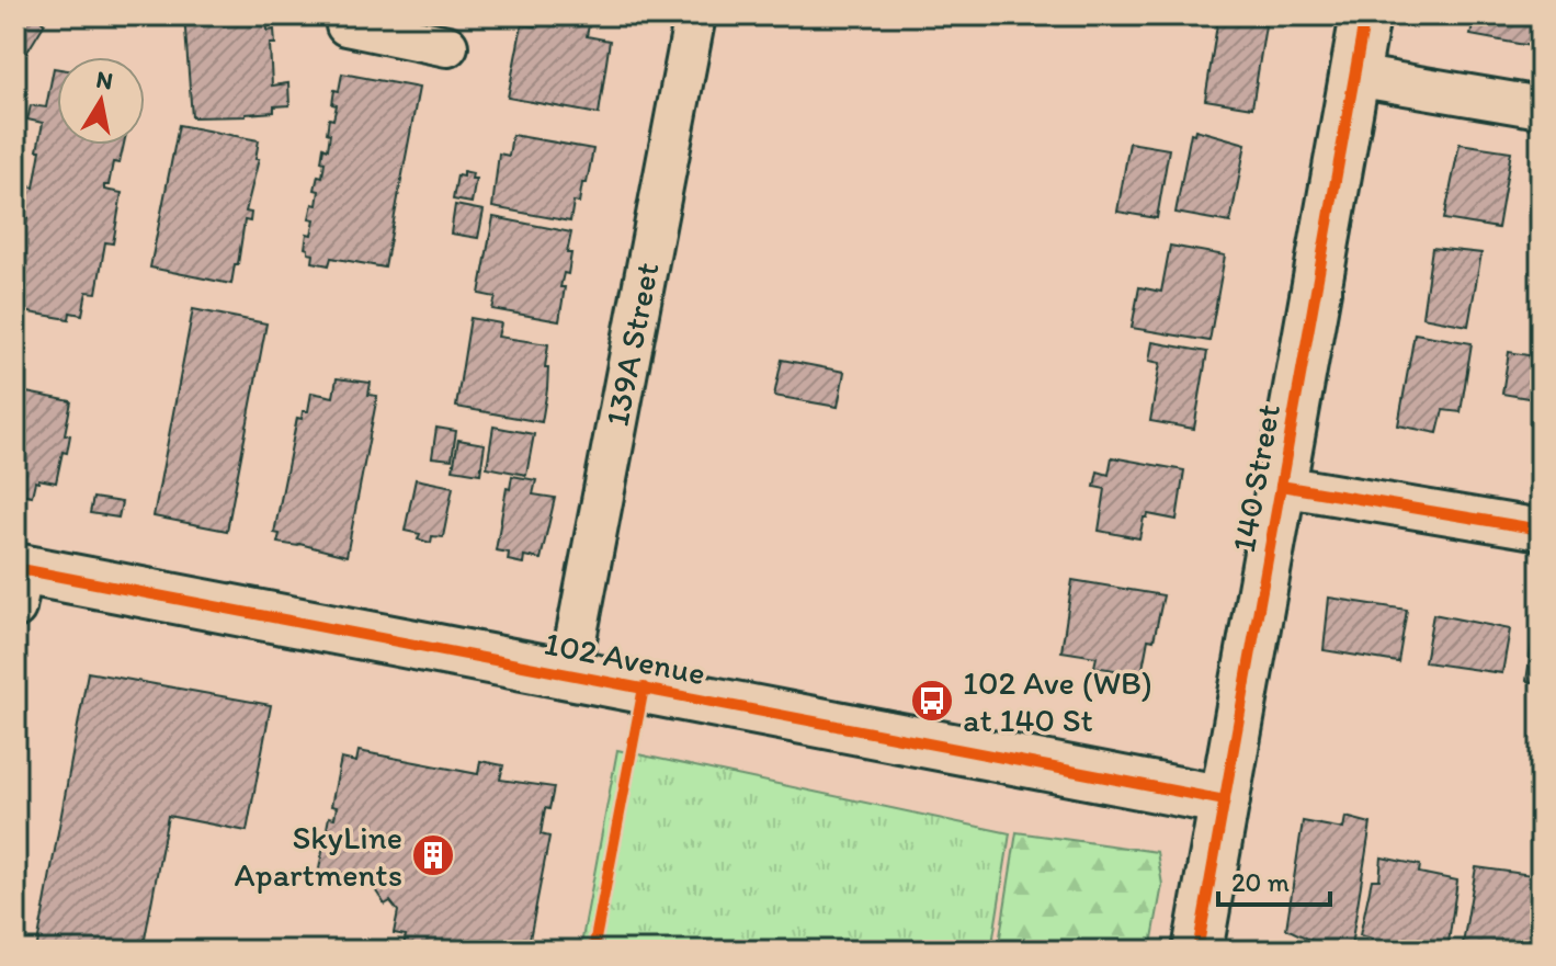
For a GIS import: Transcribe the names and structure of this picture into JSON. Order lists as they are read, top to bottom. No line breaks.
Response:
{"streets":{"street":["139A Street","140 Street","102 Avenue"]},"crossings":[["139A Street","102 Avenue"],["140 Street","102 Avenue"]],"places":{"bus stop":["102 Ave (WB) at 140 St"],"building":["SkyLine Apartments"]},"scale_bar":"20 m","north":"top"}
